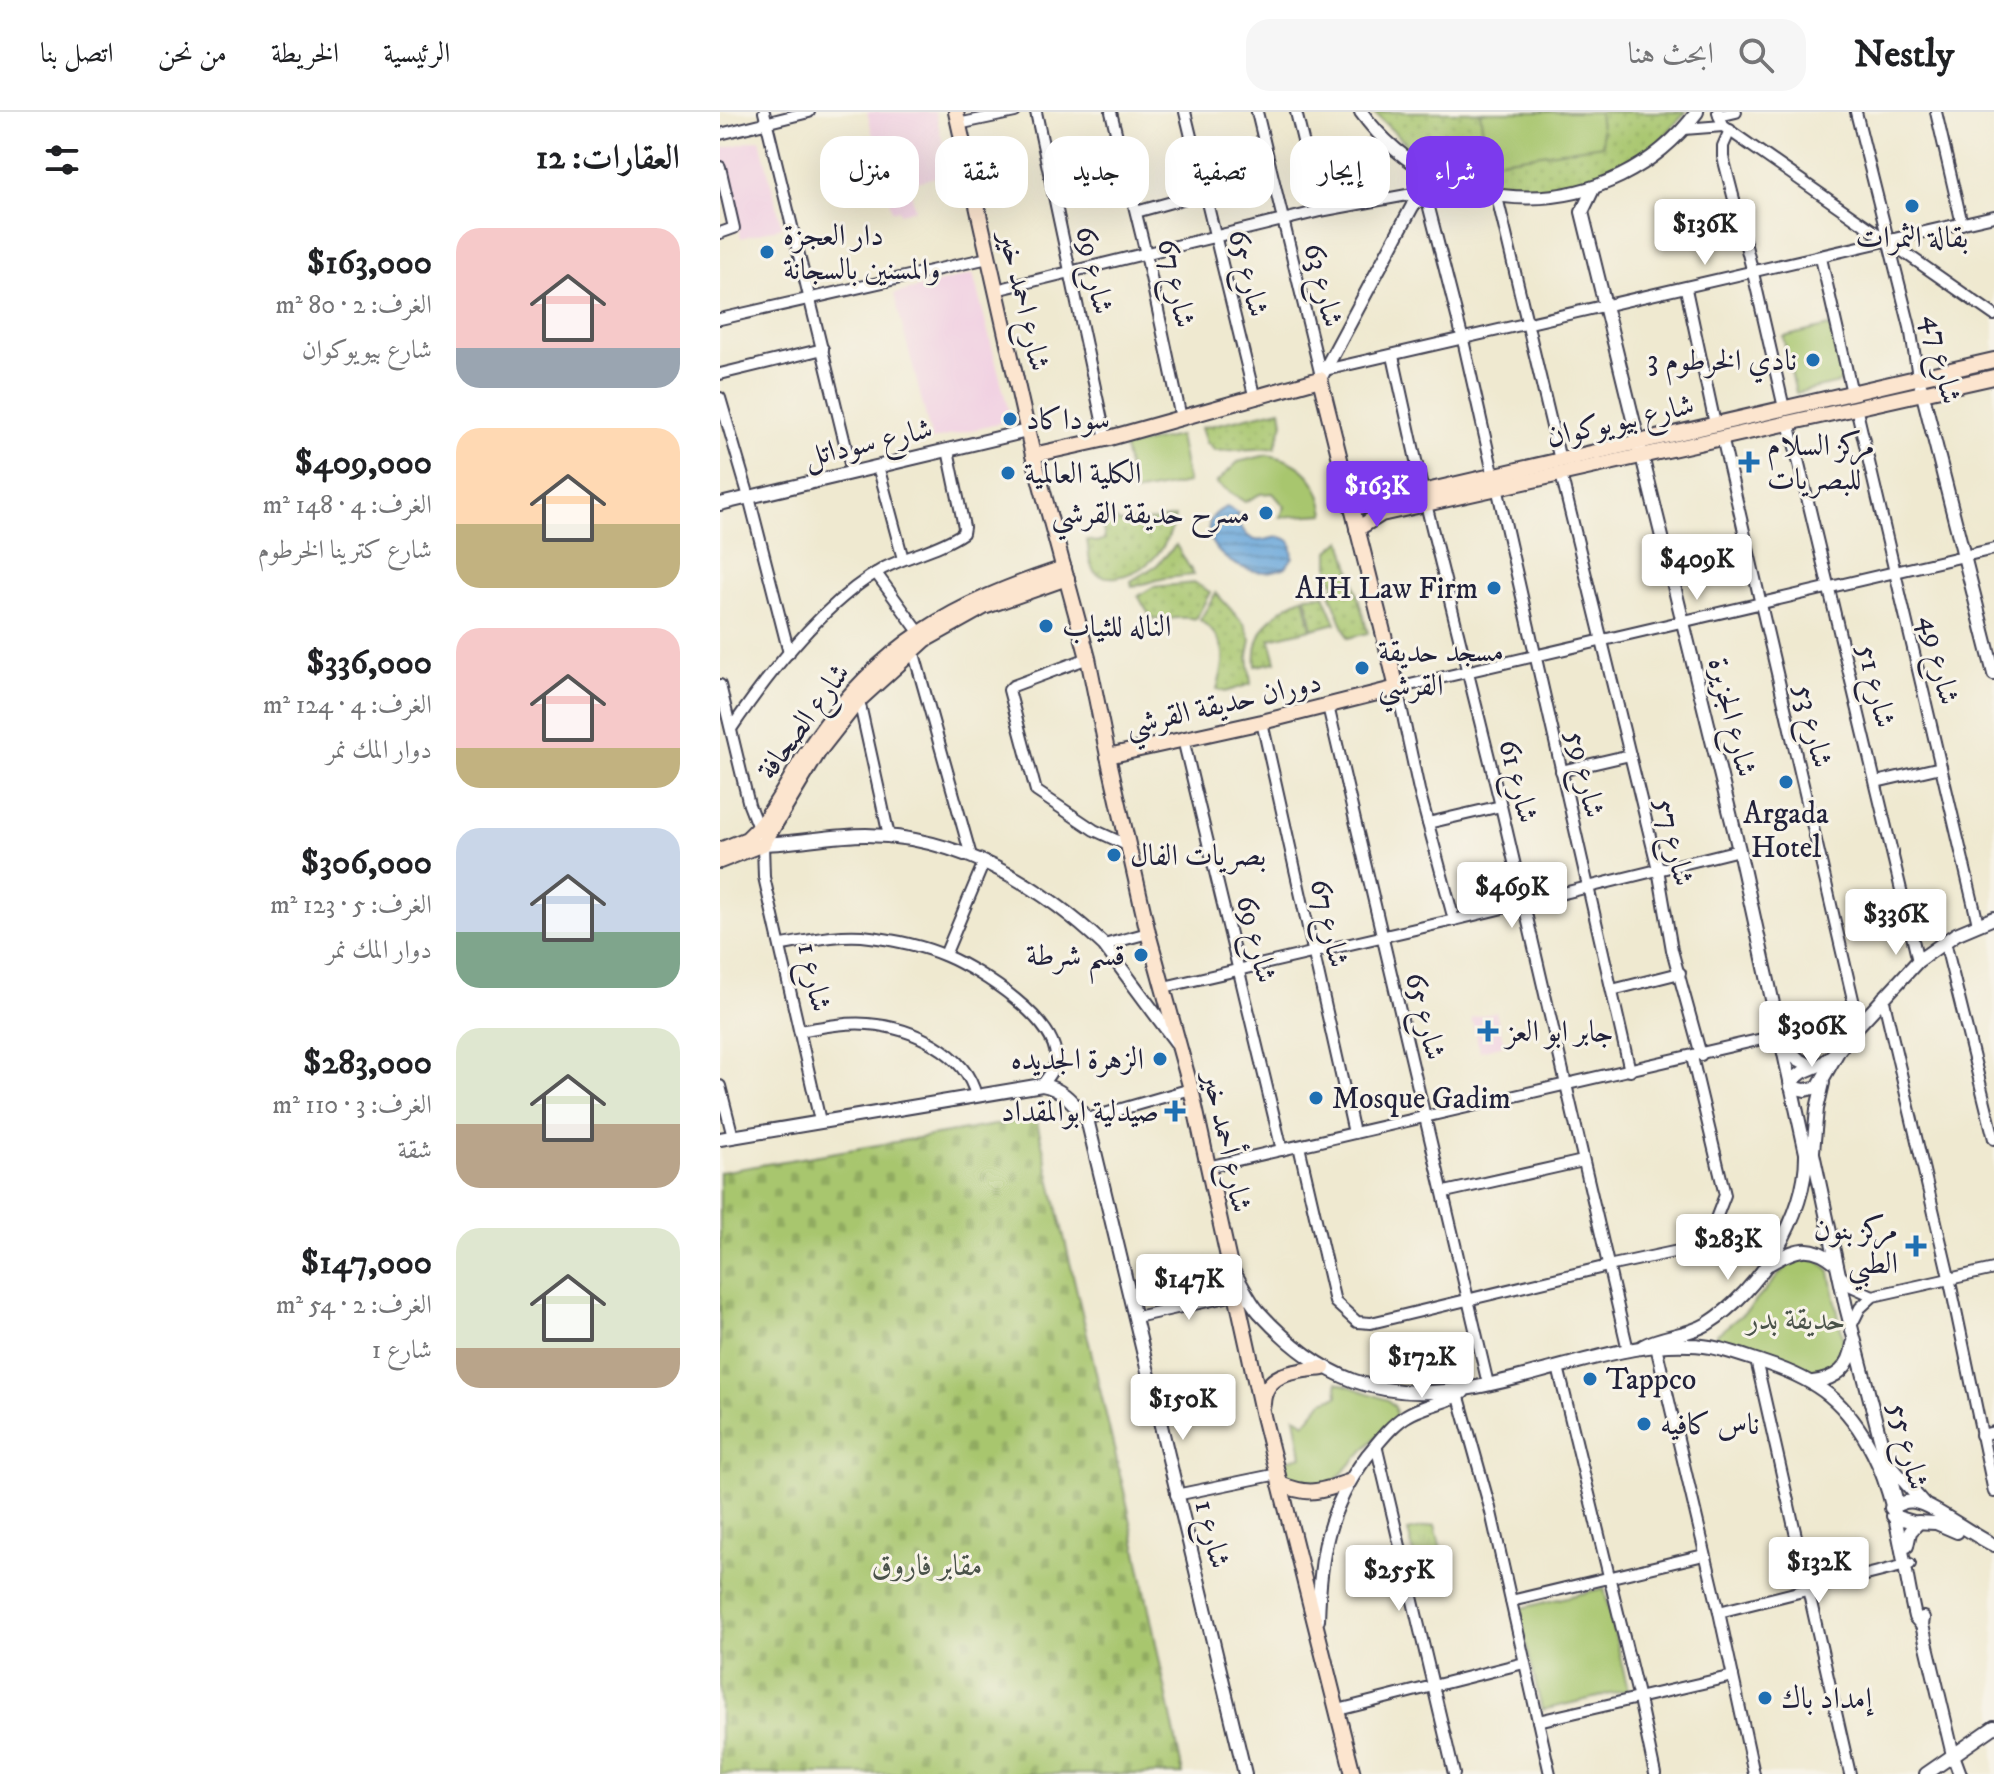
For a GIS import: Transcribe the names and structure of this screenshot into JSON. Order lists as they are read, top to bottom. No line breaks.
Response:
{"streets":{"main road":["شارع احمد خير","شارع بيويوكوان","دوران حديقة القرشي","شارع الصحافة","شارع أحمد خير"],"street":["شارع 69","شارع 65","شارع 67","شارع 63","شارع 47","شارع سوداتل","شارع 49","شارع 51","شارع الجزيرة","شارع 53","شارع 59","شارع 61","شارع 57","شارع 1","شارع 55"]},"crossings":[["شارع 69","دوران حديقة القرشي"],["شارع 65","دوران حديقة القرشي"],["شارع 67","دوران حديقة القرشي"],["شارع احمد خير","شارع سوداتل"],["شارع احمد خير","دوران حديقة القرشي"],["شارع 47","شارع بيويوكوان"],["شارع بيويوكوان","شارع 49"],["شارع بيويوكوان","شارع 51"],["شارع بيويوكوان","شارع الجزيرة"],["شارع بيويوكوان","شارع 53"],["شارع بيويوكوان","شارع 59"],["شارع بيويوكوان","شارع 61"],["شارع بيويوكوان","شارع 57"],["دوران حديقة القرشي","شارع الصحافة"],["دوران حديقة القرشي","شارع أحمد خير"],["شارع الجزيرة","شارع 55"],["شارع الصحافة","شارع 1"],["شارع 61","شارع 57"]],"parks":["حديقة بدر","مقابر فاروق"],"places":{"other":["بقالة الثمرات","دار العجزة والمسنين بالسجانة","نادي الخرطوم 3","سوداكاد","الكلية العالمية","مسرح حديقة القرشي","AIH Law Firm","الناله للثياب","مسجد حديقة القرشي","Argada Hotel","بصريات الفال","قسم شرطة","الزهرة الجديده","Mosque Gadim","Tappco","ناس كافيه","إمداد باك"],"health":["مركز السلام للبصريات","جابر ابو العز","صيدلية ابوالمقداد","مركز بنون الطبي"]},"page":{"header":"Nestly","search":"ابحث هنا","nav":["الرئيسية","الخريطة","من نحن","اتصل بنا"],"heading":"العقارات: 12","chip":["شراء","إيجار","تصفية","جديد","شقة","منزل"],"price":["$136K","$163K","$409K","$469K","$336K","$306K","$283K","$147K","$172K","$150K","$132K","$255K"],"list":[{"name":"$163,000","note":"الغرف: 2 · 80 m² · شارع بيويوكوان"},{"name":"$409,000","note":"الغرف: 4 · 148 m² · شارع كترينا الخرطوم"},{"name":"$336,000","note":"الغرف: 4 · 124 m² · دوار المك نمر"},{"name":"$306,000","note":"الغرف: 5 · 123 m² · دوار المك نمر"},{"name":"$283,000","note":"الغرف: 3 · 110 m² · شقة"},{"name":"$147,000","note":"الغرف: 2 · 54 m² · شارع 1"}]}}
